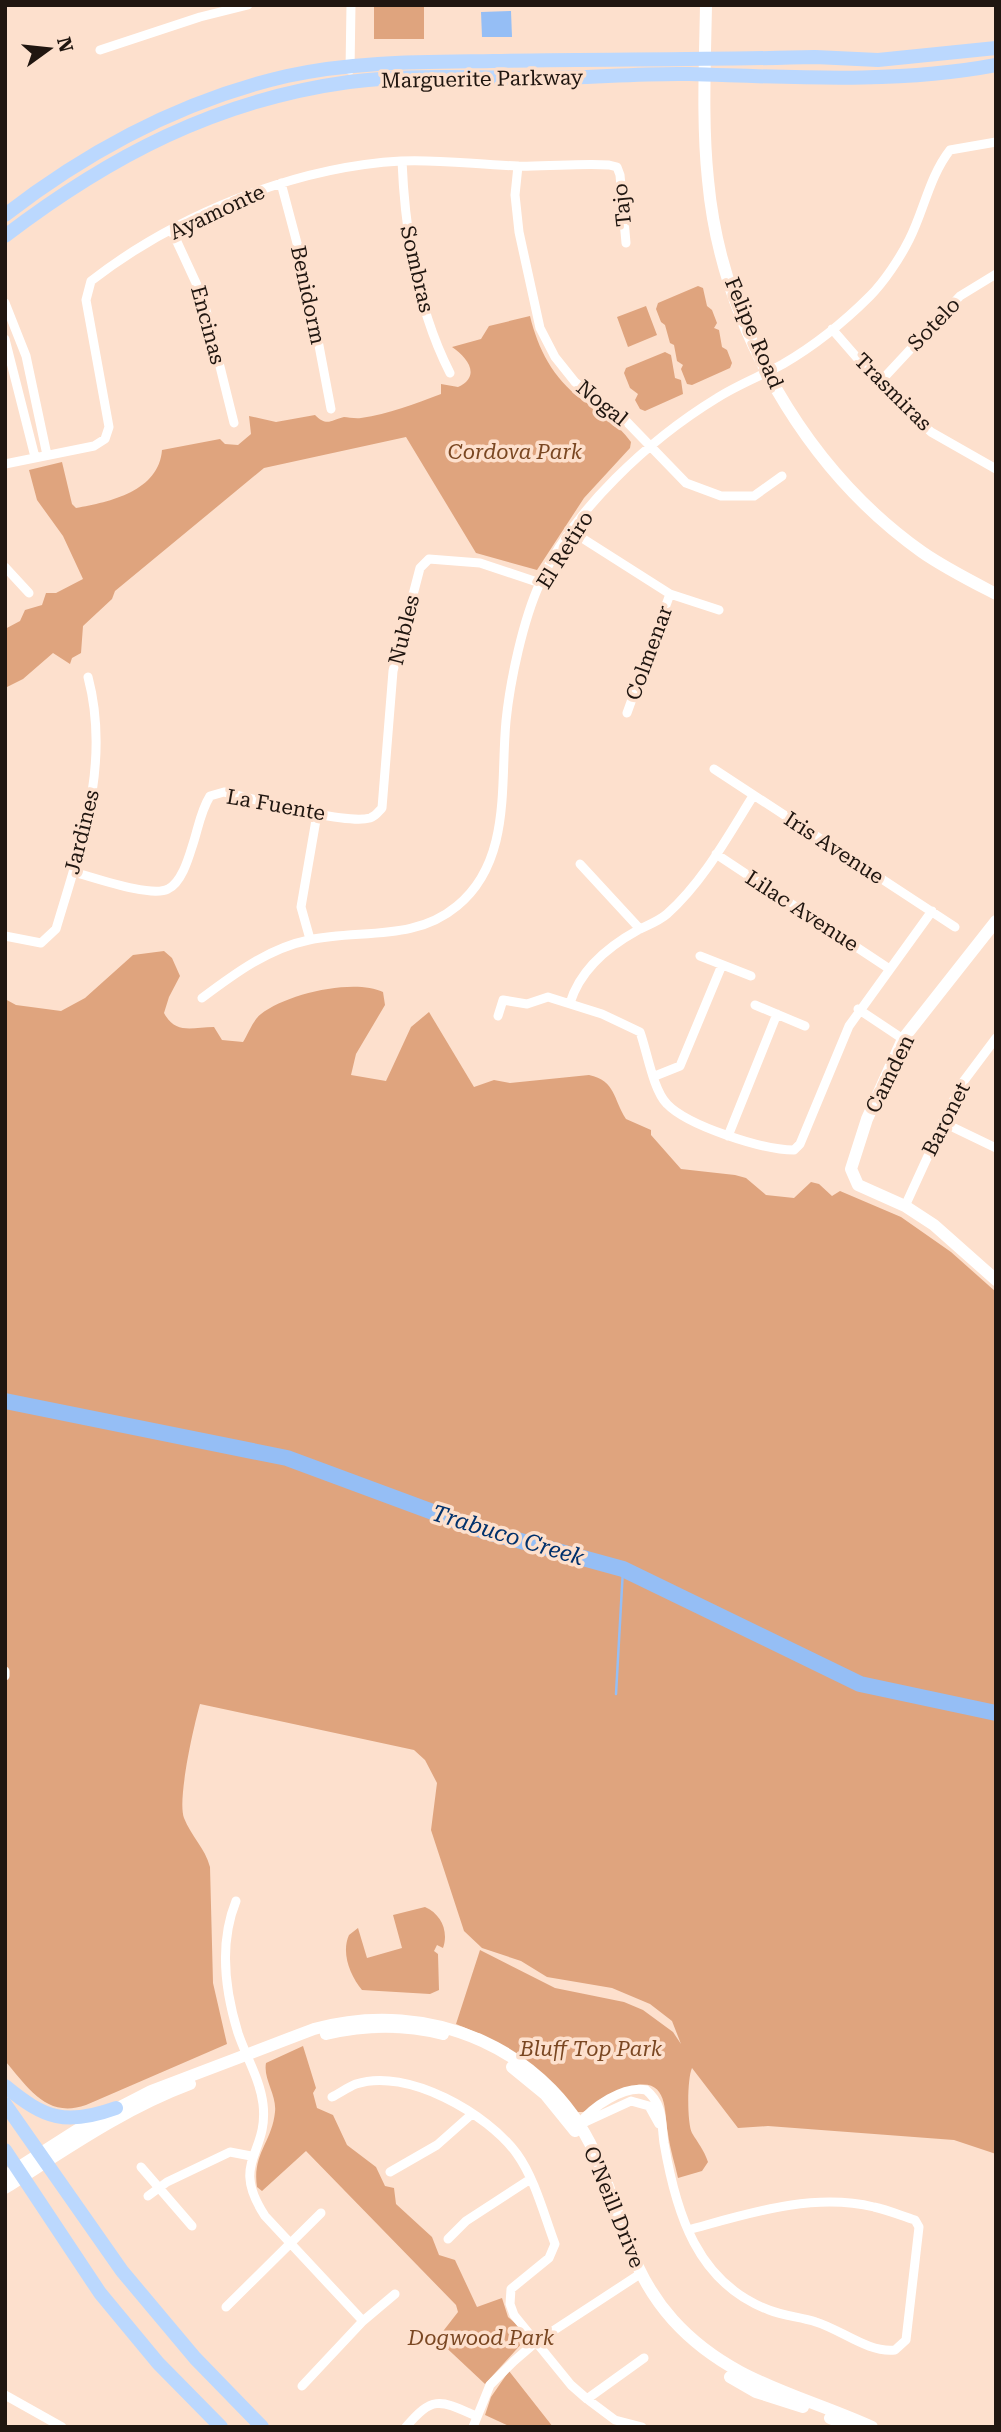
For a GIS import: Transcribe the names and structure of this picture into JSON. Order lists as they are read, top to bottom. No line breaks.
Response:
{"streets":{"main road":["Marguerite Parkway","Felipe Road","Camden","O'Neill Drive"],"street":["Tajo","Ayamonte","Sombras","Benidorm","Sotelo","Encinas","Trasmiras","Nogal","El Retiro","Nubles","Colmenar","La Fuente","Jardines","Iris Avenue","Lilac Avenue","Baronet"]},"crossings":[["Marguerite Parkway","Felipe Road"],["Tajo","Ayamonte"],["Ayamonte","Sombras"],["Ayamonte","Benidorm"],["Ayamonte","Encinas"],["Ayamonte","Nogal"],["Sotelo","Trasmiras"],["Felipe Road","El Retiro"],["Trasmiras","El Retiro"],["Nogal","El Retiro"],["El Retiro","Nubles"],["Nubles","La Fuente"],["La Fuente","Jardines"],["Camden","Baronet"]],"water":["Trabuco Creek"],"parks":["Cordova Park","Bluff Top Park","Dogwood Park"],"north":"right"}
